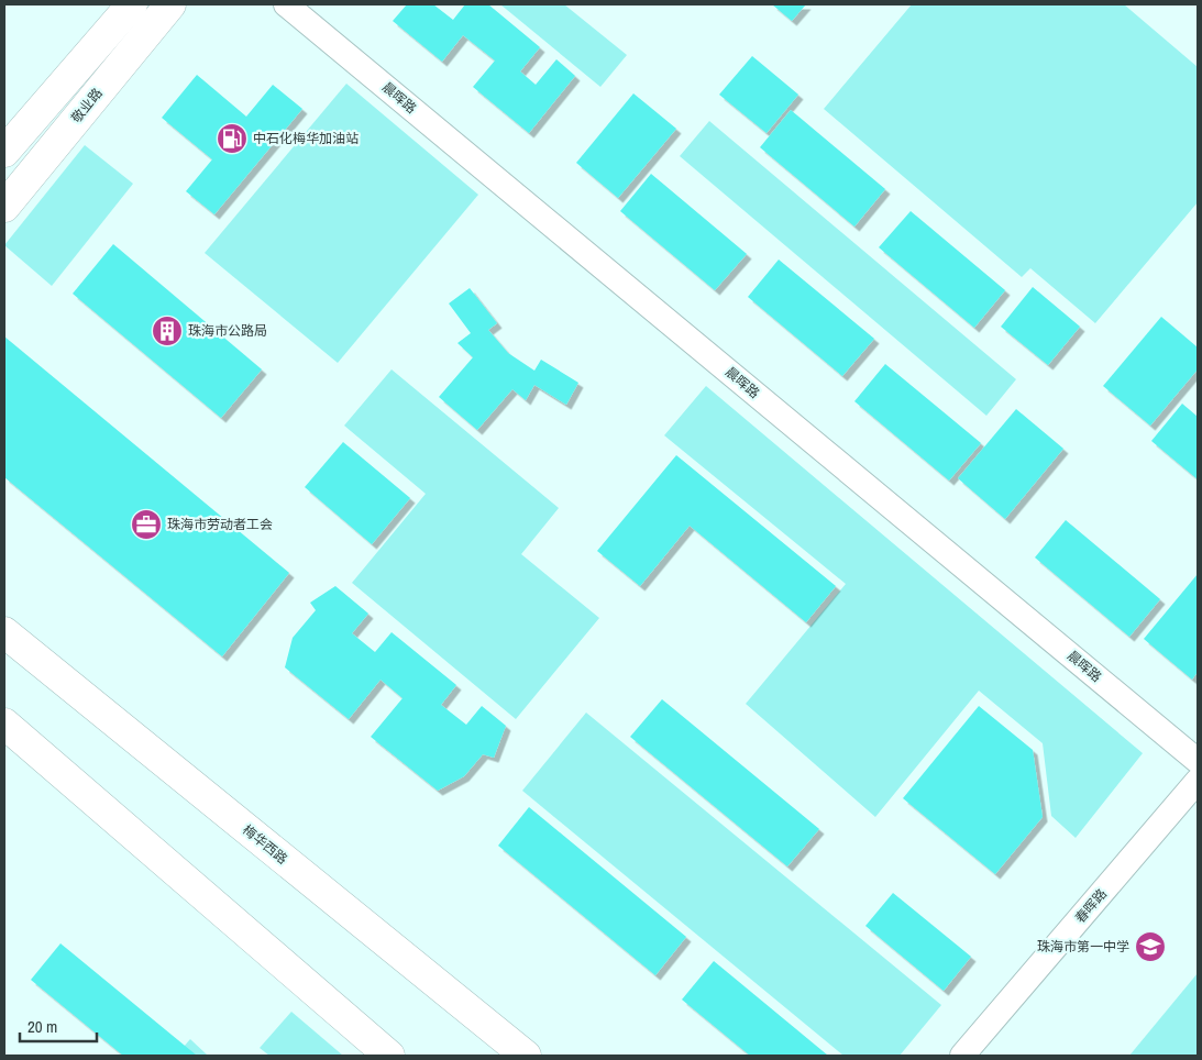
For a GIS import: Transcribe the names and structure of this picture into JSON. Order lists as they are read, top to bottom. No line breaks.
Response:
{"streets":{"main road":["敬业路","梅华西路"],"street":["晨晖路","春晖路"]},"places":{"fuel station":["中石化梅华加油站"],"building":["珠海市公路局"],"office":["珠海市劳动者工会"],"school or university":["珠海市第一中学"]},"scale_bar":"20 m"}
